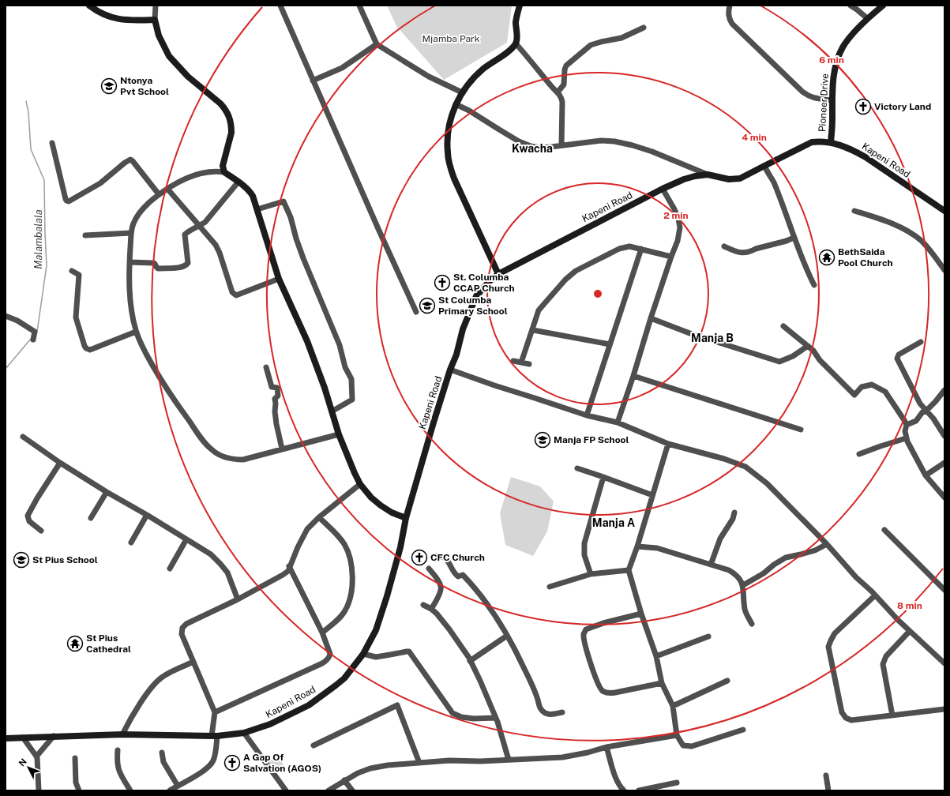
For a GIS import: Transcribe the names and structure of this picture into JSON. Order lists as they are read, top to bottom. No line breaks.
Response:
{"streets":{"main road":["Pioneer Drive","Kapeni Road"]},"crossings":[["Pioneer Drive","Kapeni Road"]],"districts":["Kwacha","Manja B","Manja A"],"water":["Malambalala"],"parks":["Mjamba Park"],"places":{"school or university":["Ntonya Pvt School","St Columba Primary School","Manja FP School","St Pius School"],"church":["Victory Land","St. Columba CCAP Church","CFC Church","A Gap Of Salvation (AGOS)"],"temple":["BethSaida Pool Church","St Pius Cathedral"]},"north":"top left","rings":["6 min","4 min","2 min","8 min"]}
